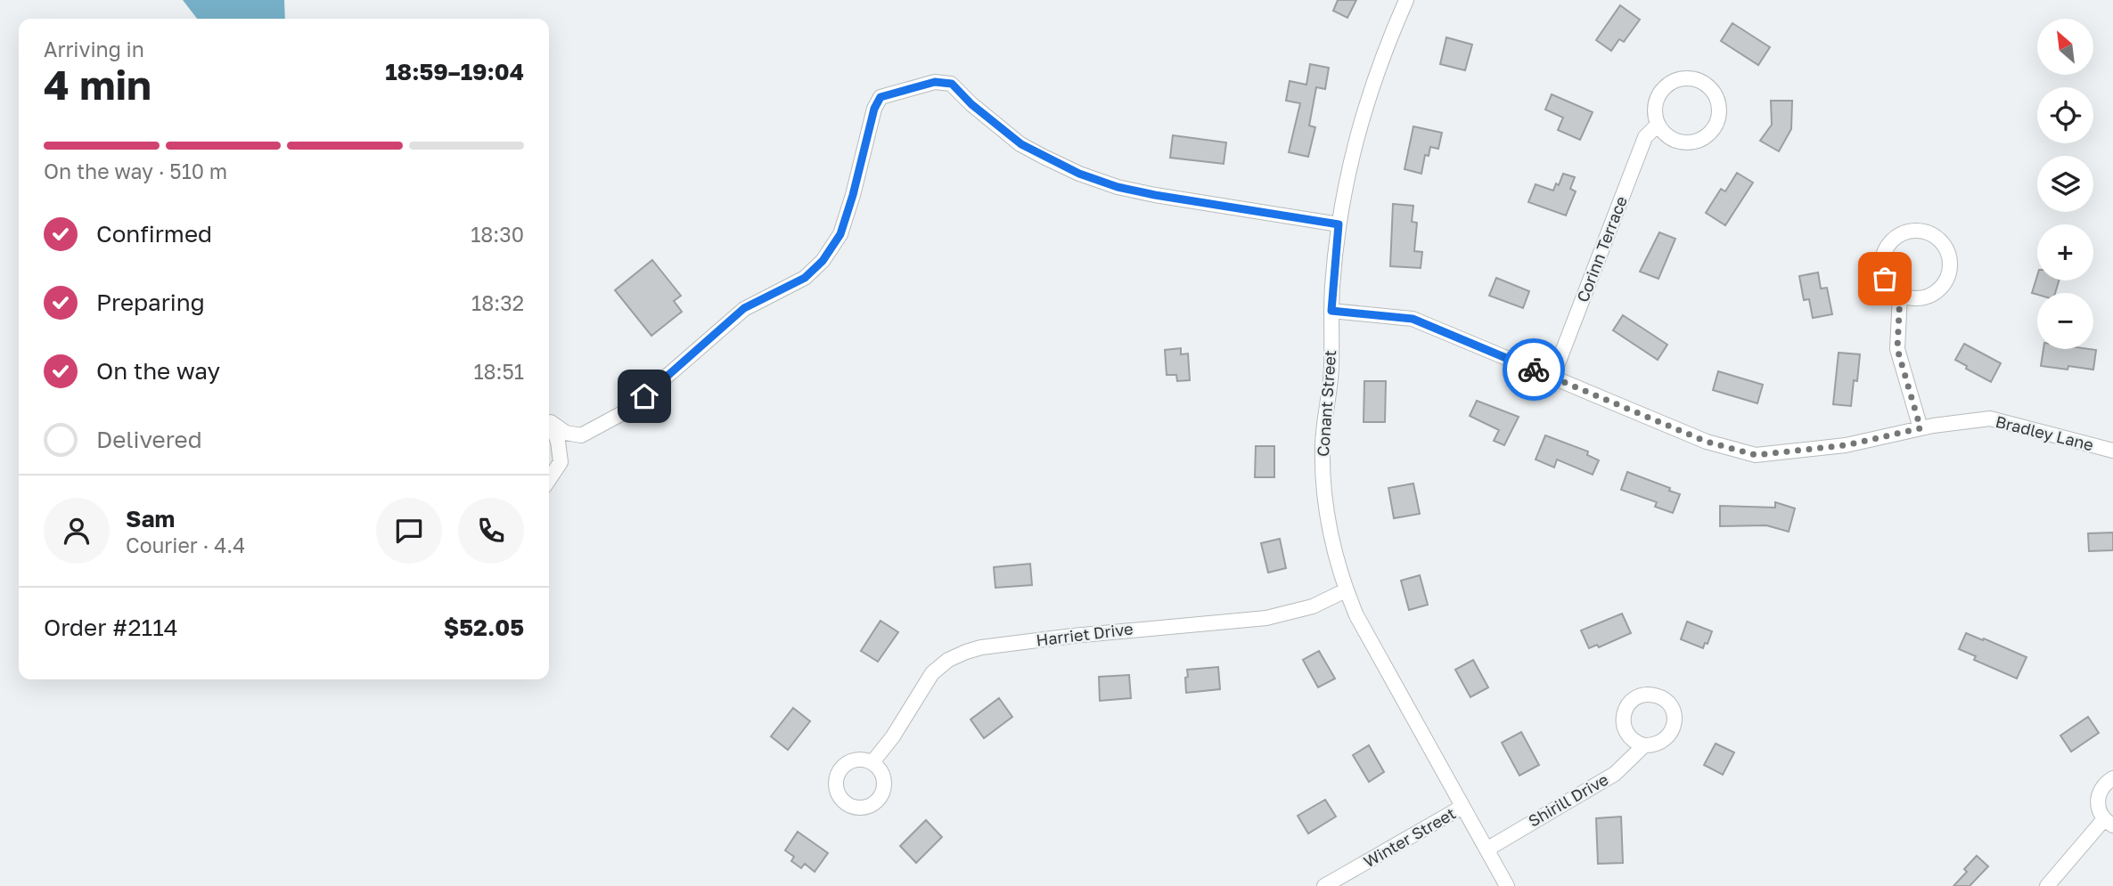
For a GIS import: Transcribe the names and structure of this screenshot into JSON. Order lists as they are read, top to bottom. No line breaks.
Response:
{"streets":{"street":["Corinn Terrace","Conant Street","Bradley Lane","Harriet Drive","Shirill Drive","Winter Street"]},"crossings":[["Corinn Terrace","Bradley Lane"],["Conant Street","Bradley Lane"],["Conant Street","Harriet Drive"],["Conant Street","Shirill Drive"],["Conant Street","Winter Street"]],"north":"top left","page":{"map_buttons":["+","−"],"heading":["4 min","Arriving in","18:59–19:04"],"panel":["Sam","Courier · 4.4","Order #2114","$52.05"],"bar":"On the way · 510 m","list":[["Confirmed","18:30"],["Preparing","18:32"],["On the way","18:51"],"Delivered"]}}
